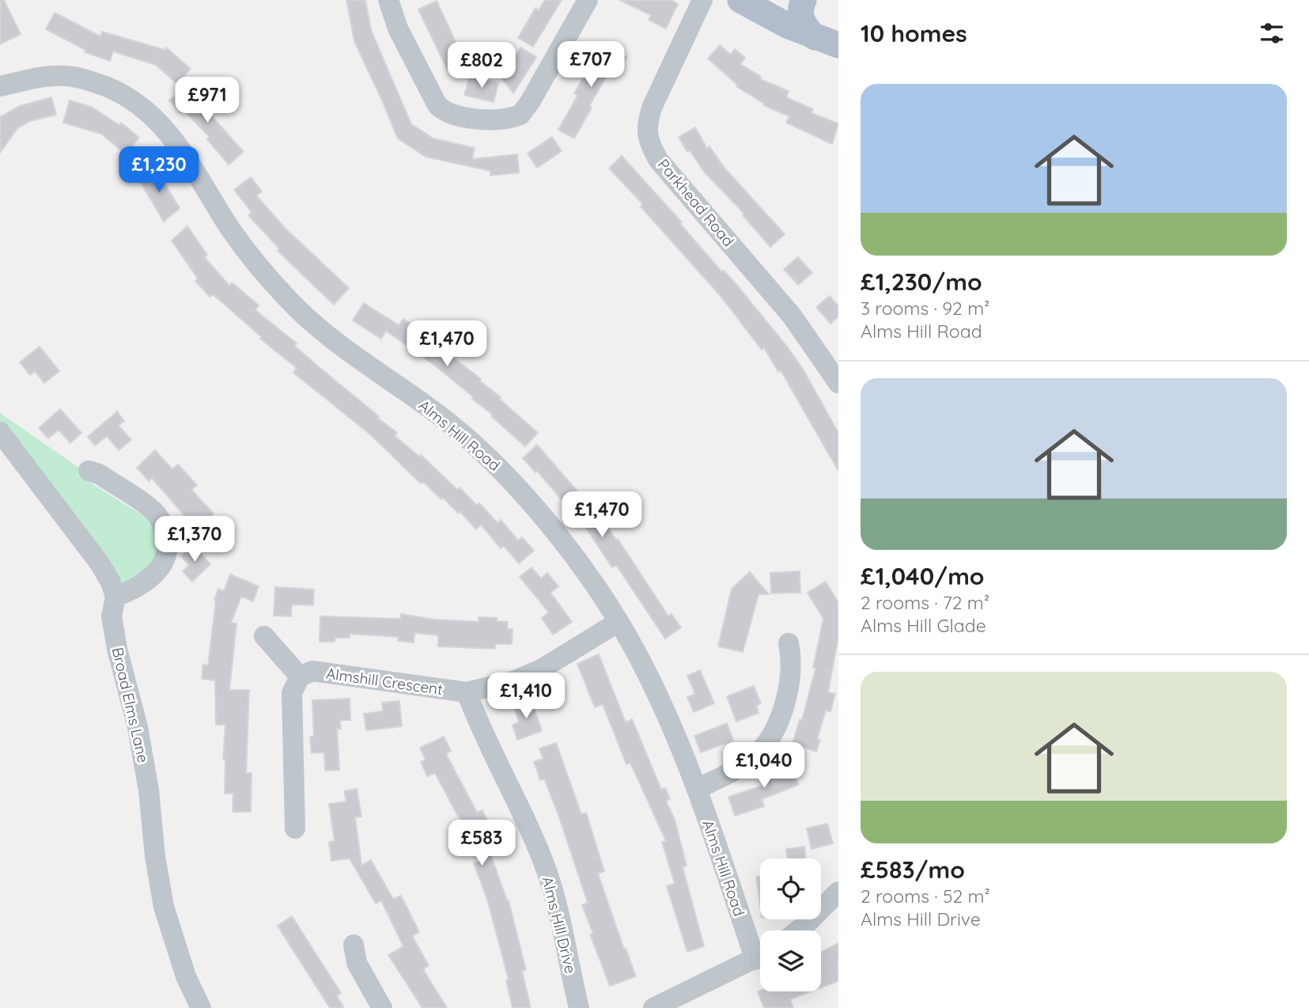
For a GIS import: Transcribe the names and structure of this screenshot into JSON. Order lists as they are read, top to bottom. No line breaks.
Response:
{"streets":{"street":["Parkhead Road","Alms Hill Road","Almshill Crescent","Broad Elms Lane","Alms Hill Drive"]},"crossings":[["Alms Hill Road","Almshill Crescent"],["Almshill Crescent","Alms Hill Drive"]],"page":{"heading":"10 homes","price":["£707","£802","£971","£1,230","£1,470","£1,470","£1,370","£1,410","£1,040","£583"],"list":[{"name":"£1,230/mo","note":"3 rooms · 92 m² · Alms Hill Road"},{"name":"£1,040/mo","note":"2 rooms · 72 m² · Alms Hill Glade"},{"name":"£583/mo","note":"2 rooms · 52 m² · Alms Hill Drive"}]}}
